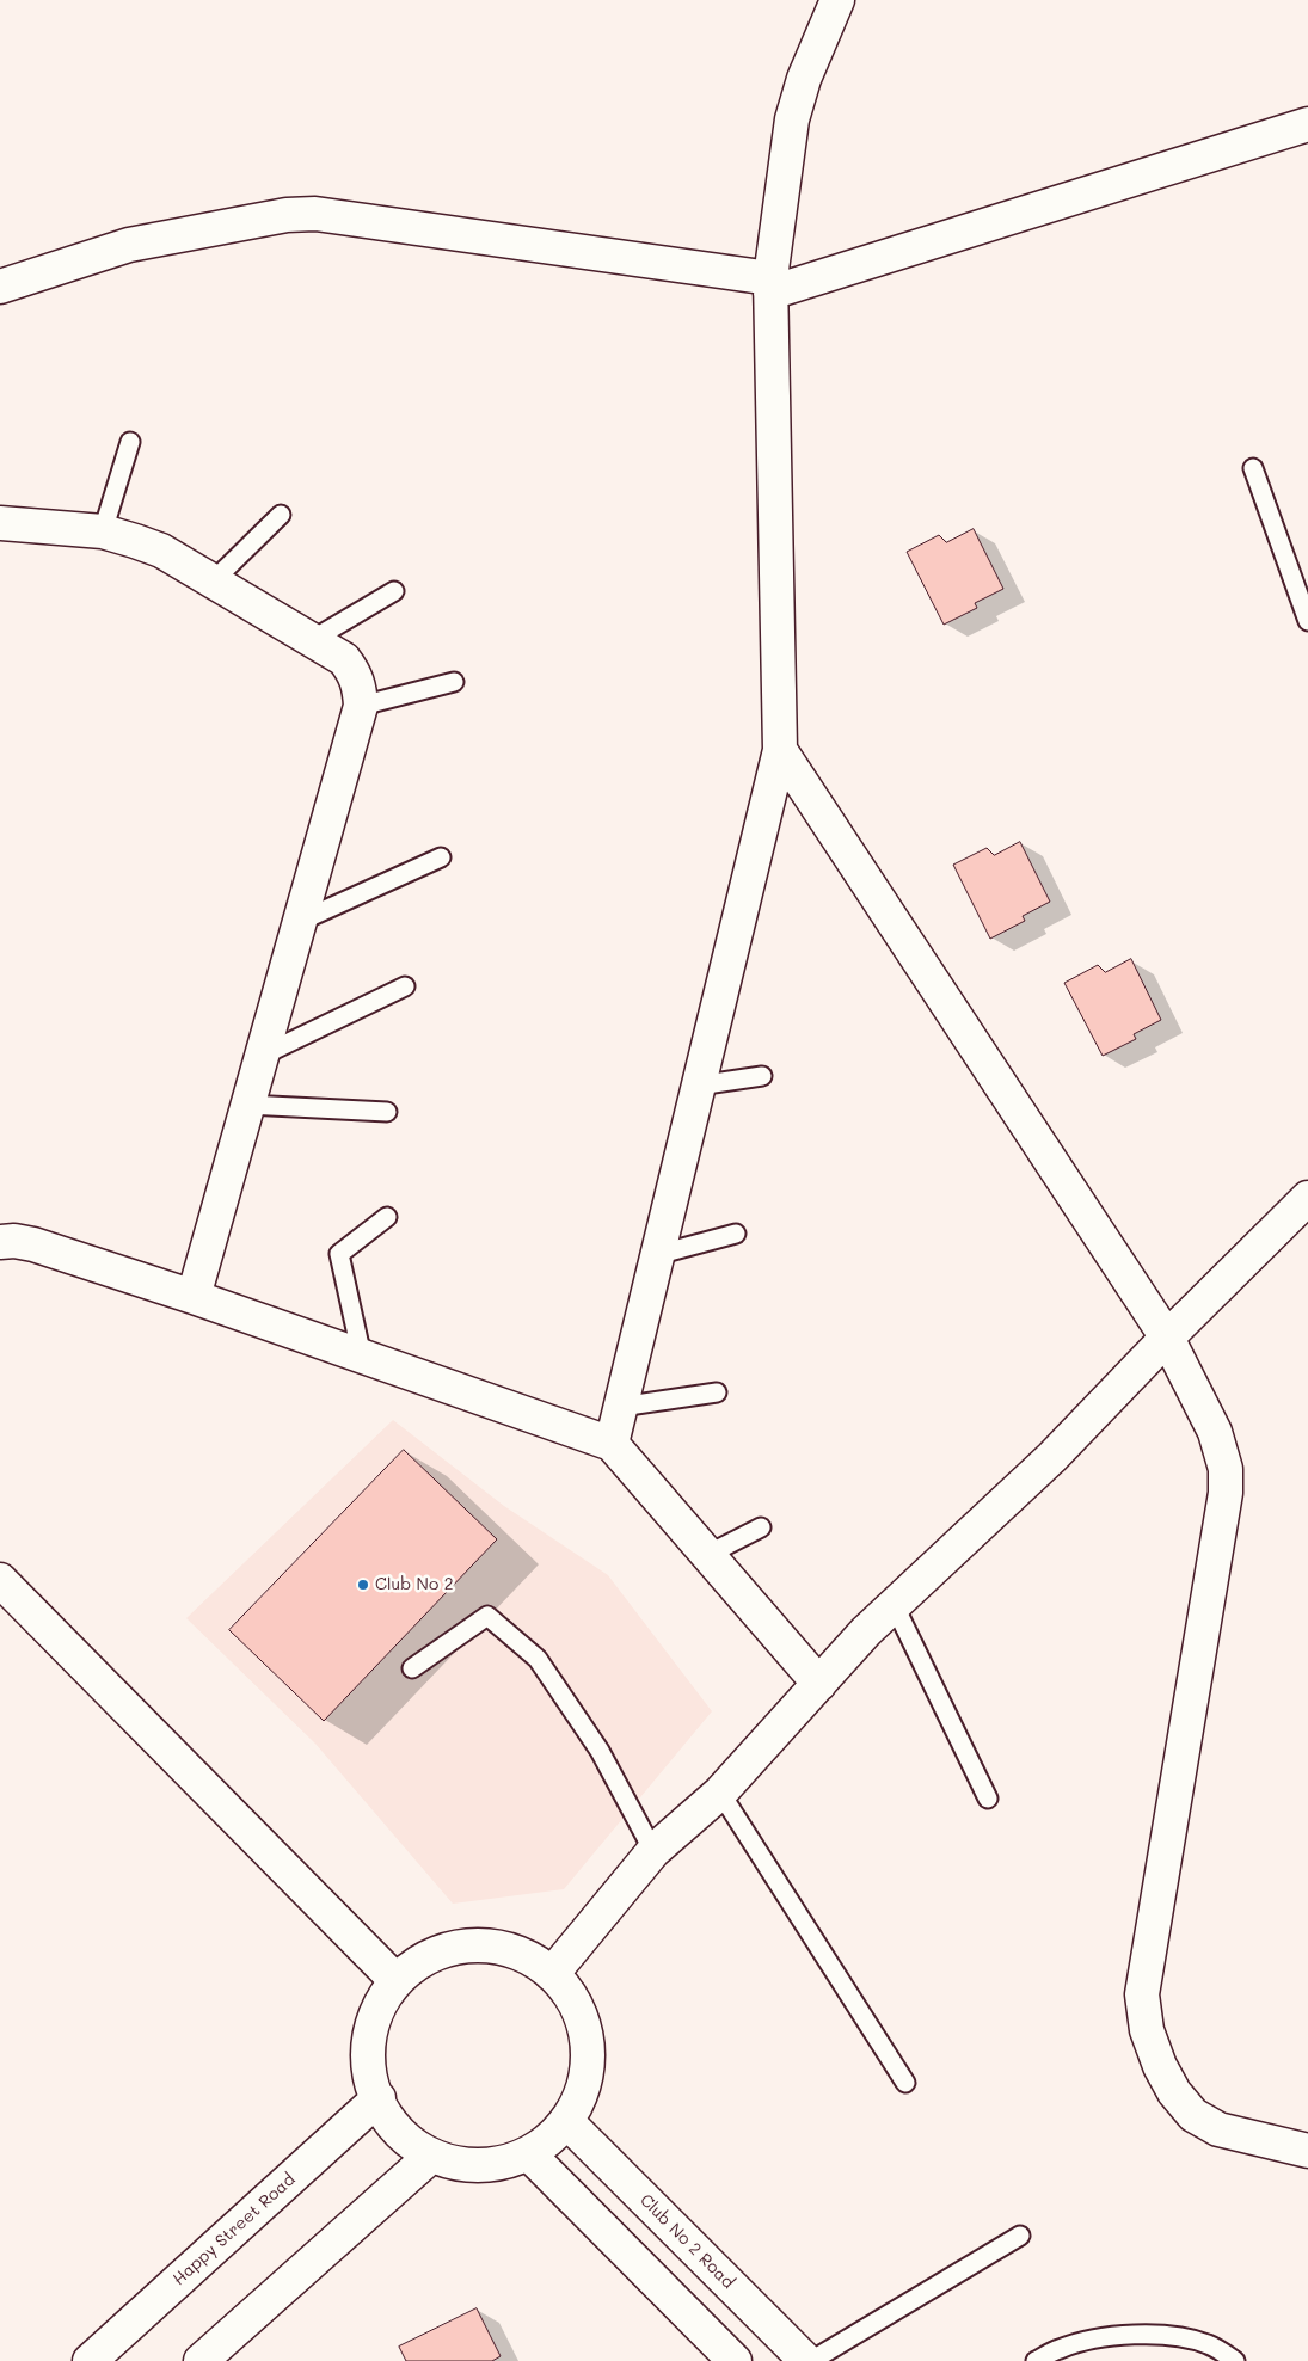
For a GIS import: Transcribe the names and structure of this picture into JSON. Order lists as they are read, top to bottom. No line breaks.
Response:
{"streets":{"street":["Happy Street Road","Club No 2 Road"]},"places":["Club No 2"]}
